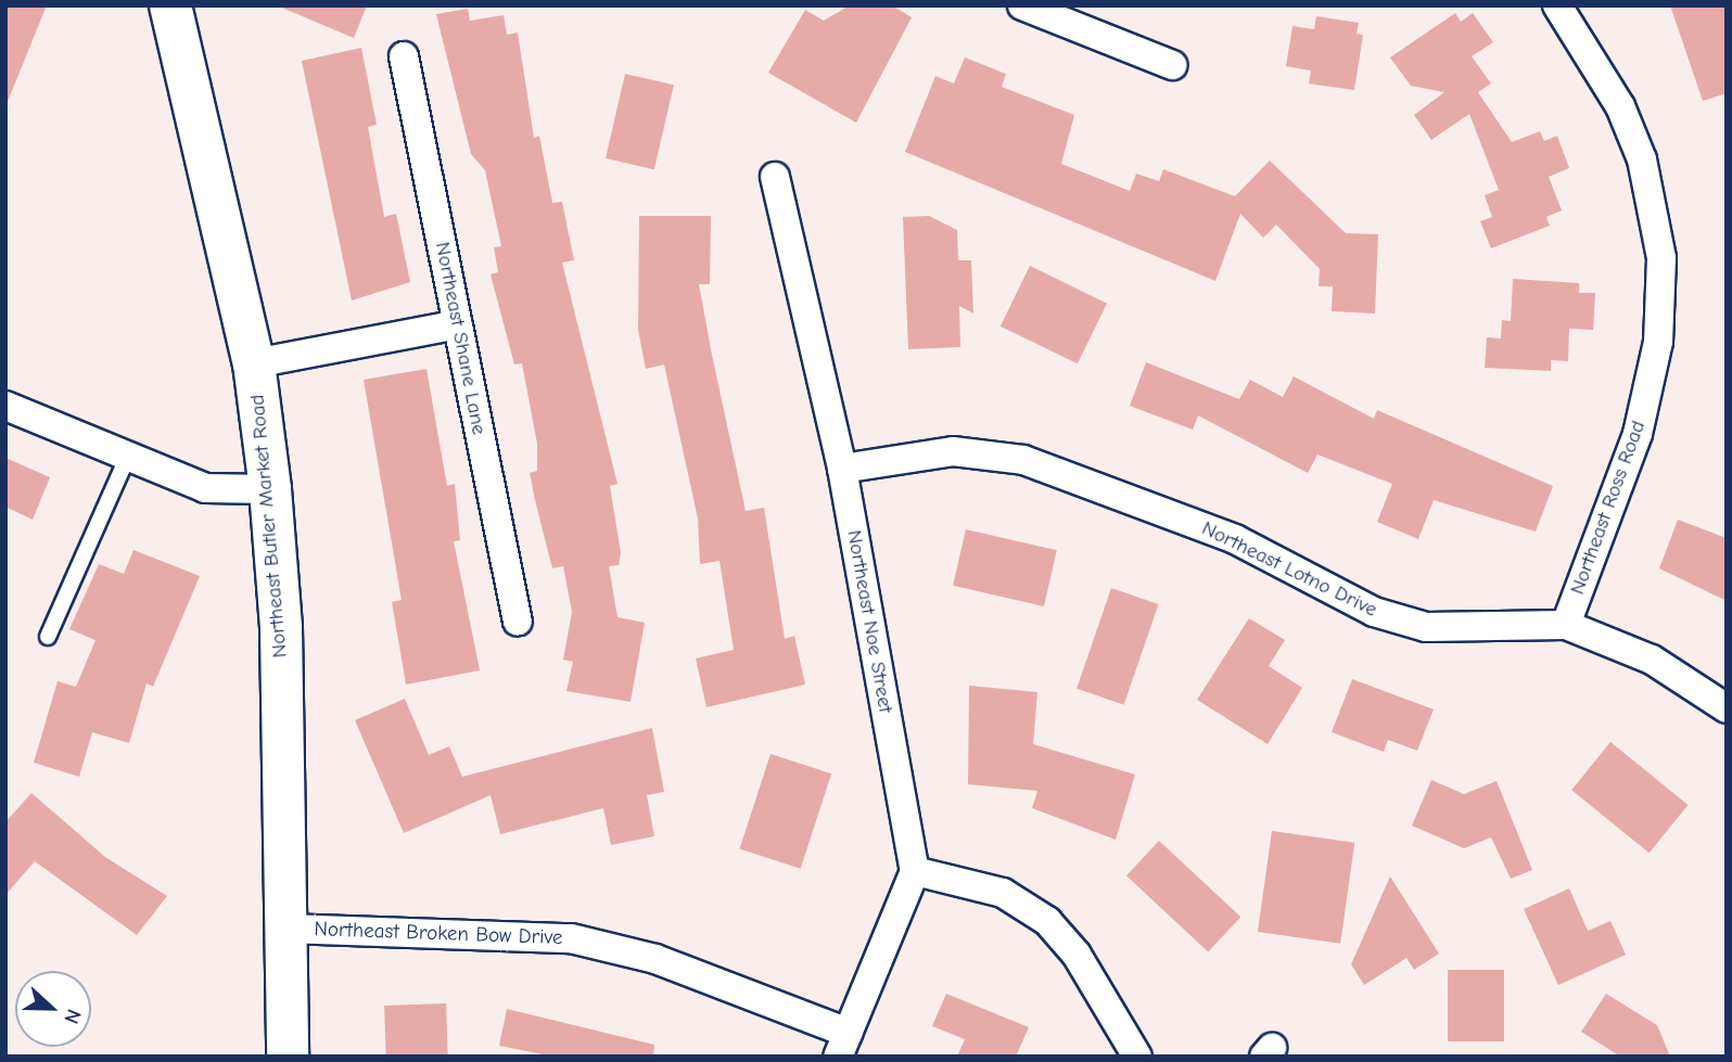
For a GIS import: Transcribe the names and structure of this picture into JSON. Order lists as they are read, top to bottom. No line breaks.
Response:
{"streets":{"main road":["Northeast Butler Market Road"],"street":["Northeast Shane Lane","Northeast Ross Road","Northeast Lotno Drive","Northeast Noe Street","Northeast Broken Bow Drive"]},"crossings":[["Northeast Ross Road","Northeast Lotno Drive"],["Northeast Butler Market Road","Northeast Broken Bow Drive"],["Northeast Lotno Drive","Northeast Noe Street"]],"north":"right"}
